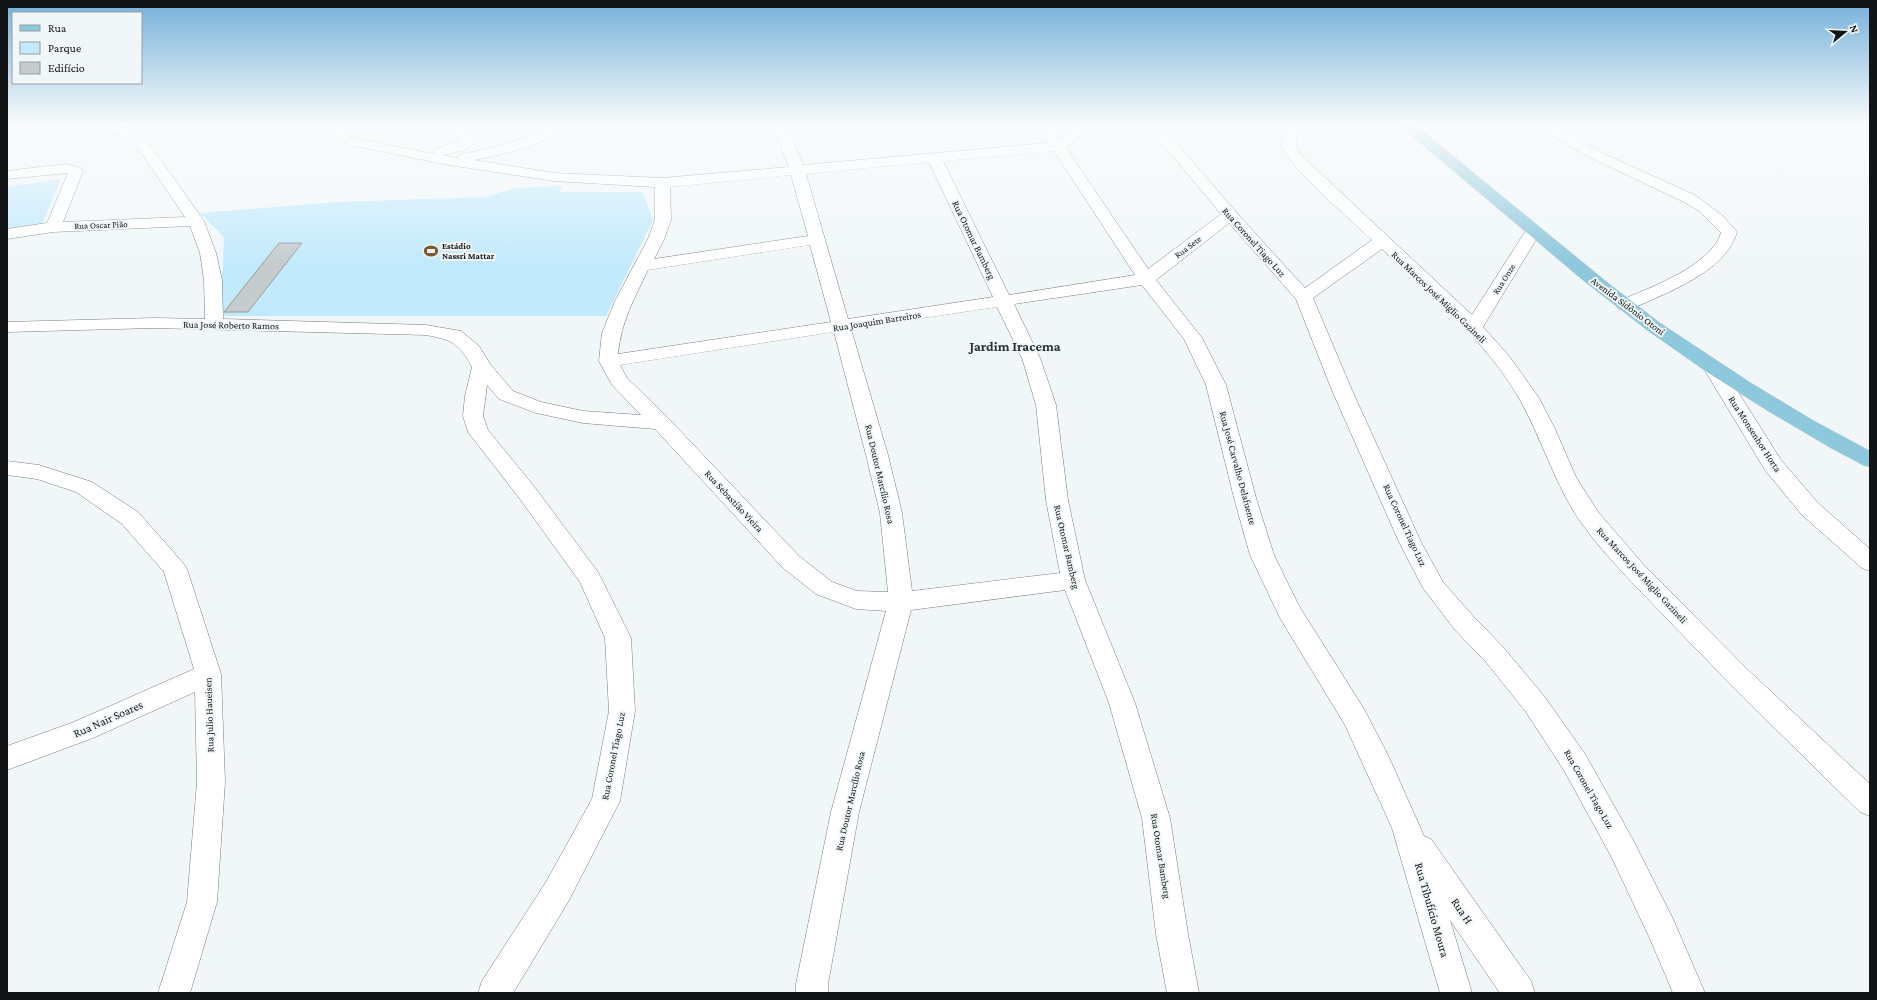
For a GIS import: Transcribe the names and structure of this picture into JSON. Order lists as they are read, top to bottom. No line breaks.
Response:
{"streets":{"main road":["Avenida Sidônio Otoni"],"street":["Rua Oscar Pião","Rua Otomar Bamberg","Rua Coronel Tiago Luz","Rua Sete","Rua Onze","Rua Marcos José Miglio Gazineli","Rua Joaquim Barreiros","Rua José Roberto Ramos","Rua Monsenhor Horta","Rua José Carvalho Delafuente","Rua Doutor Marcílio Rosa","Rua Sebastião Vieira","Rua Julio Haueisen","Rua Nair Soares","Rua Tibufício Moura","Rua H"]},"crossings":[["Rua Otomar Bamberg","Rua Joaquim Barreiros"],["Rua Otomar Bamberg","Rua Sebastião Vieira"],["Rua Coronel Tiago Luz","Rua Sete"],["Rua Coronel Tiago Luz","Rua José Roberto Ramos"],["Rua Sete","Rua Joaquim Barreiros"],["Rua Sete","Rua José Carvalho Delafuente"],["Rua Onze","Rua Marcos José Miglio Gazineli"],["Rua Onze","Avenida Sidônio Otoni"],["Avenida Sidônio Otoni","Rua Monsenhor Horta"],["Rua Joaquim Barreiros","Rua José Carvalho Delafuente"],["Rua Joaquim Barreiros","Rua Doutor Marcílio Rosa"],["Rua Joaquim Barreiros","Rua Sebastião Vieira"],["Rua José Carvalho Delafuente","Rua Tibufício Moura"],["Rua José Carvalho Delafuente","Rua H"],["Rua Doutor Marcílio Rosa","Rua Sebastião Vieira"],["Rua Julio Haueisen","Rua Nair Soares"],["Rua Tibufício Moura","Rua H"]],"districts":["Jardim Iracema"],"places":{"sports":["Estádio Nassri Mattar"]},"legend":["Rua","Parque","Edifício"],"north":"right"}
